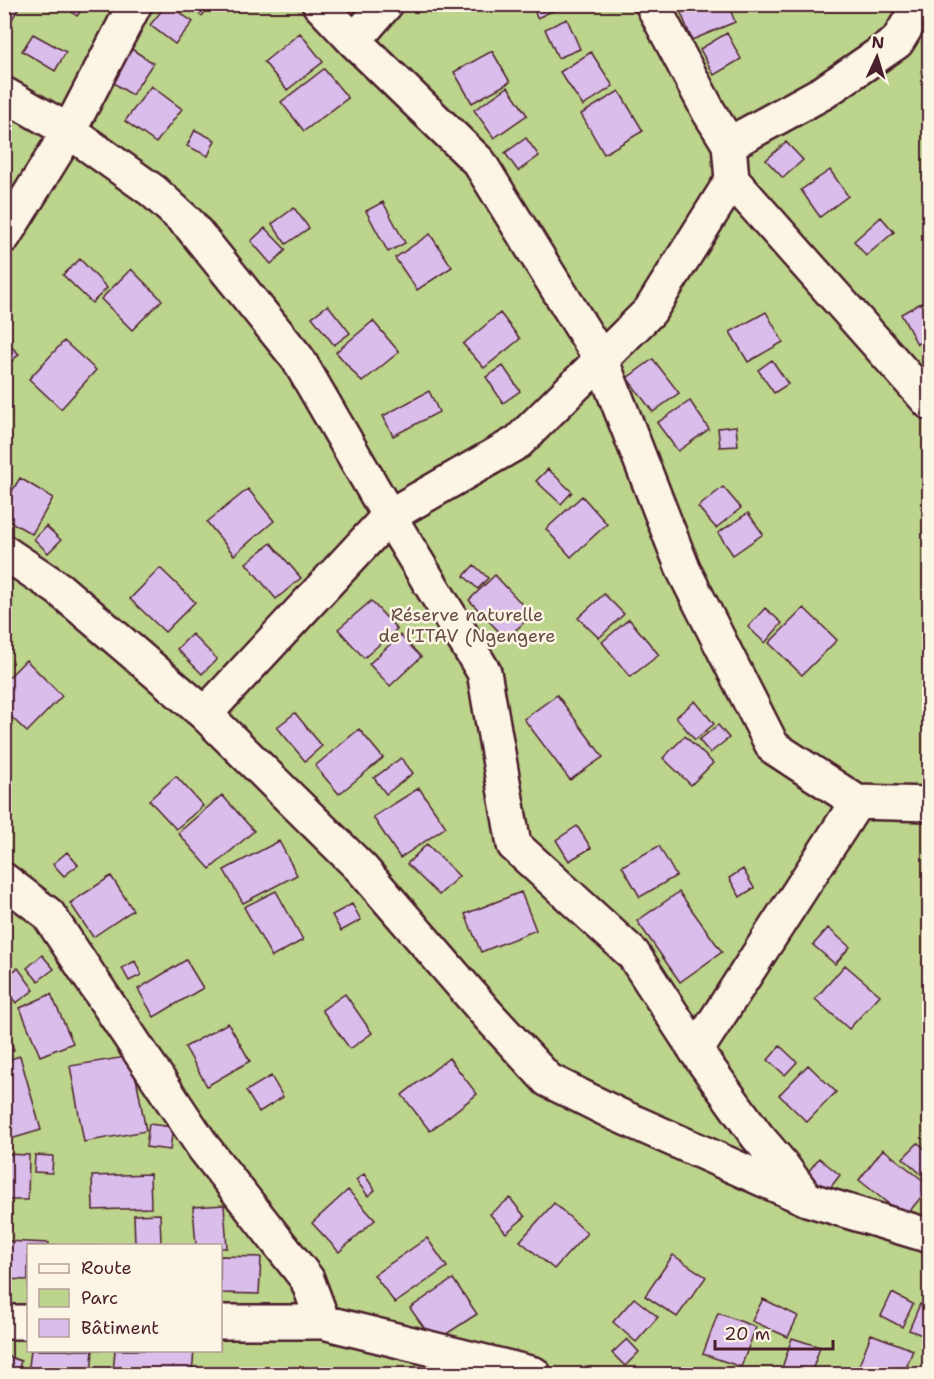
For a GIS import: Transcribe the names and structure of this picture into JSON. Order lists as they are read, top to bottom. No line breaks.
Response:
{"parks":["Réserve naturelle de l'ITAV (Ngengere"],"legend":["Route","Parc","Bâtiment"],"scale_bar":"20 m","north":"top"}
